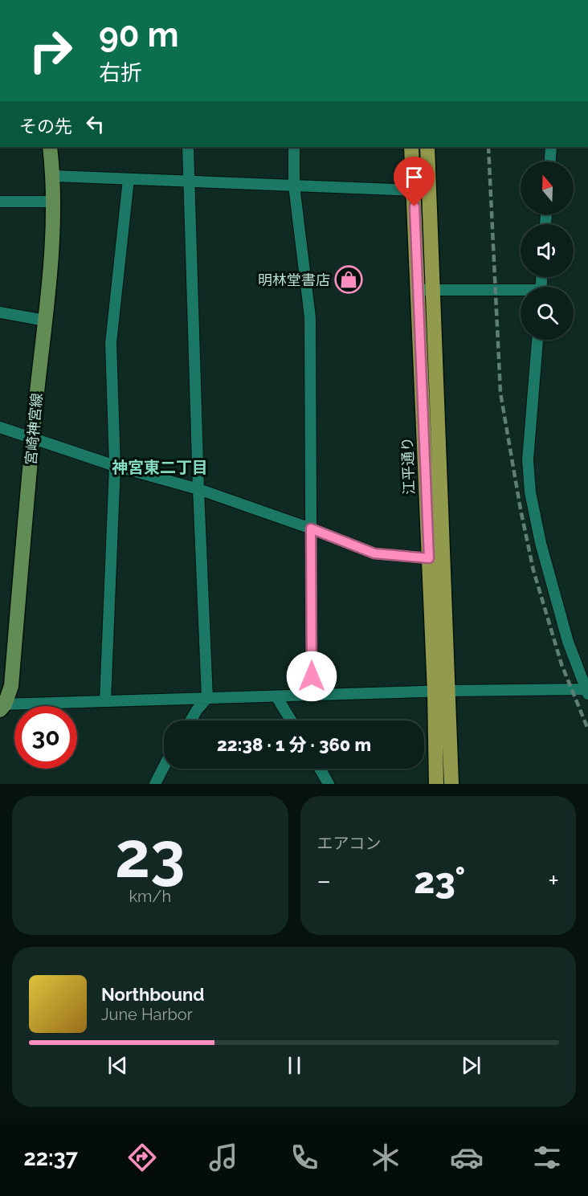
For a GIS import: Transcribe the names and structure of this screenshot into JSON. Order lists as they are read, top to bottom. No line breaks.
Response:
{"streets":{"highway":["江平通り"],"main road":["宮崎神宮線"]},"districts":["神宮東二丁目"],"places":{"shop":["明林堂書店"]},"north":"top","page":{"turn":["90 m","右折"],"then":"その先","limit":"30","trip":"22:38 · 1 分 · 360 m","tile":[["23","km/h"],"エアコン"],"heat":["−","23°","+"],"song":["Northbound","June Harbor"],"tabs":"22:37"}}
